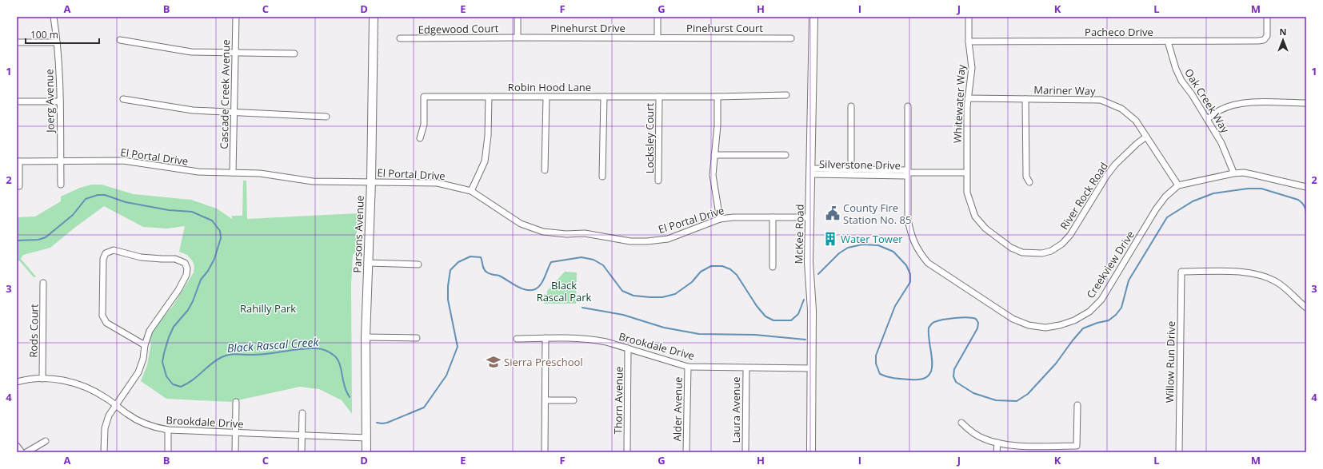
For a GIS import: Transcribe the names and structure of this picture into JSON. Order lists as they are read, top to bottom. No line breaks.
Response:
{"streets":{"street":["Pinehurst Drive","Pinehurst Court","Edgewood Court","Pacheco Drive","Robin Hood Lane","Mariner Way","Cascade Creek Avenue","Joerg Avenue","Oak Creek Way","Whitewater Way","Locksley Court","El Portal Drive","Silverstone Drive","River Rock Road","Parsons Avenue","McKee Road","Creekview Drive","Rods Court","Brookdale Drive","Willow Run Drive","Thorn Avenue","Alder Avenue","Laura Avenue"]},"crossings":[["Pinehurst Drive","Pinehurst Court"],["Pinehurst Drive","Edgewood Court"],["Pacheco Drive","Oak Creek Way"],["Pacheco Drive","Whitewater Way"],["Robin Hood Lane","Locksley Court"],["Mariner Way","Whitewater Way"],["Mariner Way","River Rock Road"],["Mariner Way","Creekview Drive"],["Cascade Creek Avenue","El Portal Drive"],["Joerg Avenue","El Portal Drive"],["Whitewater Way","Silverstone Drive"],["Whitewater Way","River Rock Road"],["El Portal Drive","Parsons Avenue"],["El Portal Drive","McKee Road"],["Silverstone Drive","River Rock Road"],["Silverstone Drive","McKee Road"],["Silverstone Drive","Creekview Drive"],["Parsons Avenue","Brookdale Drive"],["McKee Road","Brookdale Drive"],["Rods Court","Brookdale Drive"],["Brookdale Drive","Thorn Avenue"],["Brookdale Drive","Alder Avenue"],["Brookdale Drive","Laura Avenue"]],"water":["Black Rascal Creek"],"parks":["Black Rascal Park","Rahilly Park"],"places":{"public building":["County Fire Station No. 85"],"building":["Water Tower"],"school or university":["Sierra Preschool"]},"scale_bar":"100 m","north":"top","grid":{"columns":["A","B","C","D","E","F","G","H","I","J","K","L","M"],"rows":["1","2","3","4"]}}
